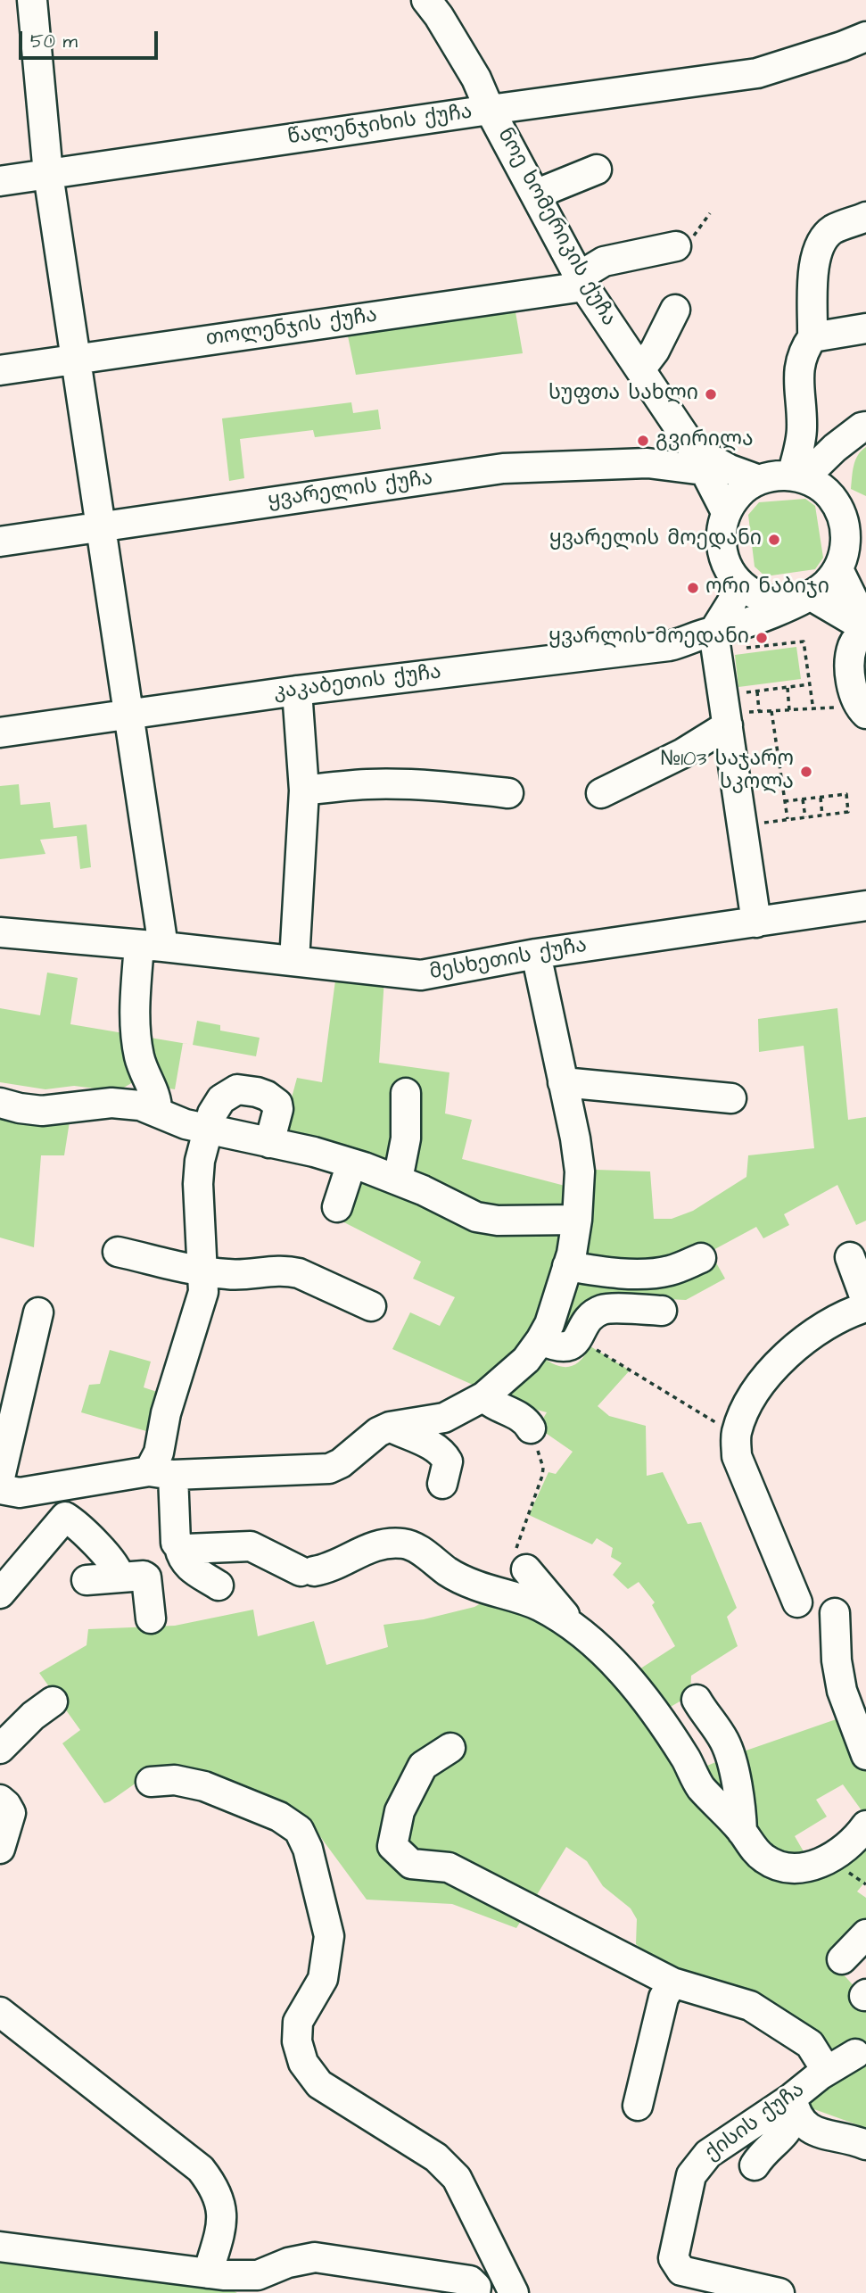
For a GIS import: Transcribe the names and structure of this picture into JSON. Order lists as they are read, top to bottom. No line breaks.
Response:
{"streets":{"street":["წალენჯიხის ქუჩა","ნოე ხომერიკის ქუჩა","თოლენჯის ქუჩა","ყვარელის ქუჩა","კაკაბეთის ქუჩა","მესხეთის ქუჩა","ქისის ქუჩა"]},"crossings":[["წალენჯიხის ქუჩა","ნოე ხომერიკის ქუჩა"],["ნოე ხომერიკის ქუჩა","თოლენჯის ქუჩა"],["ნოე ხომერიკის ქუჩა","ყვარელის ქუჩა"],["ნოე ხომერიკის ქუჩა","კაკაბეთის ქუჩა"]],"places":["სუფთა სახლი","გვირილა","ყვარელის მოედანი","ორი ნაბიჯი","ყვარლის მოედანი","№103 საჯარო სკოლა"],"scale_bar":"50 m"}
